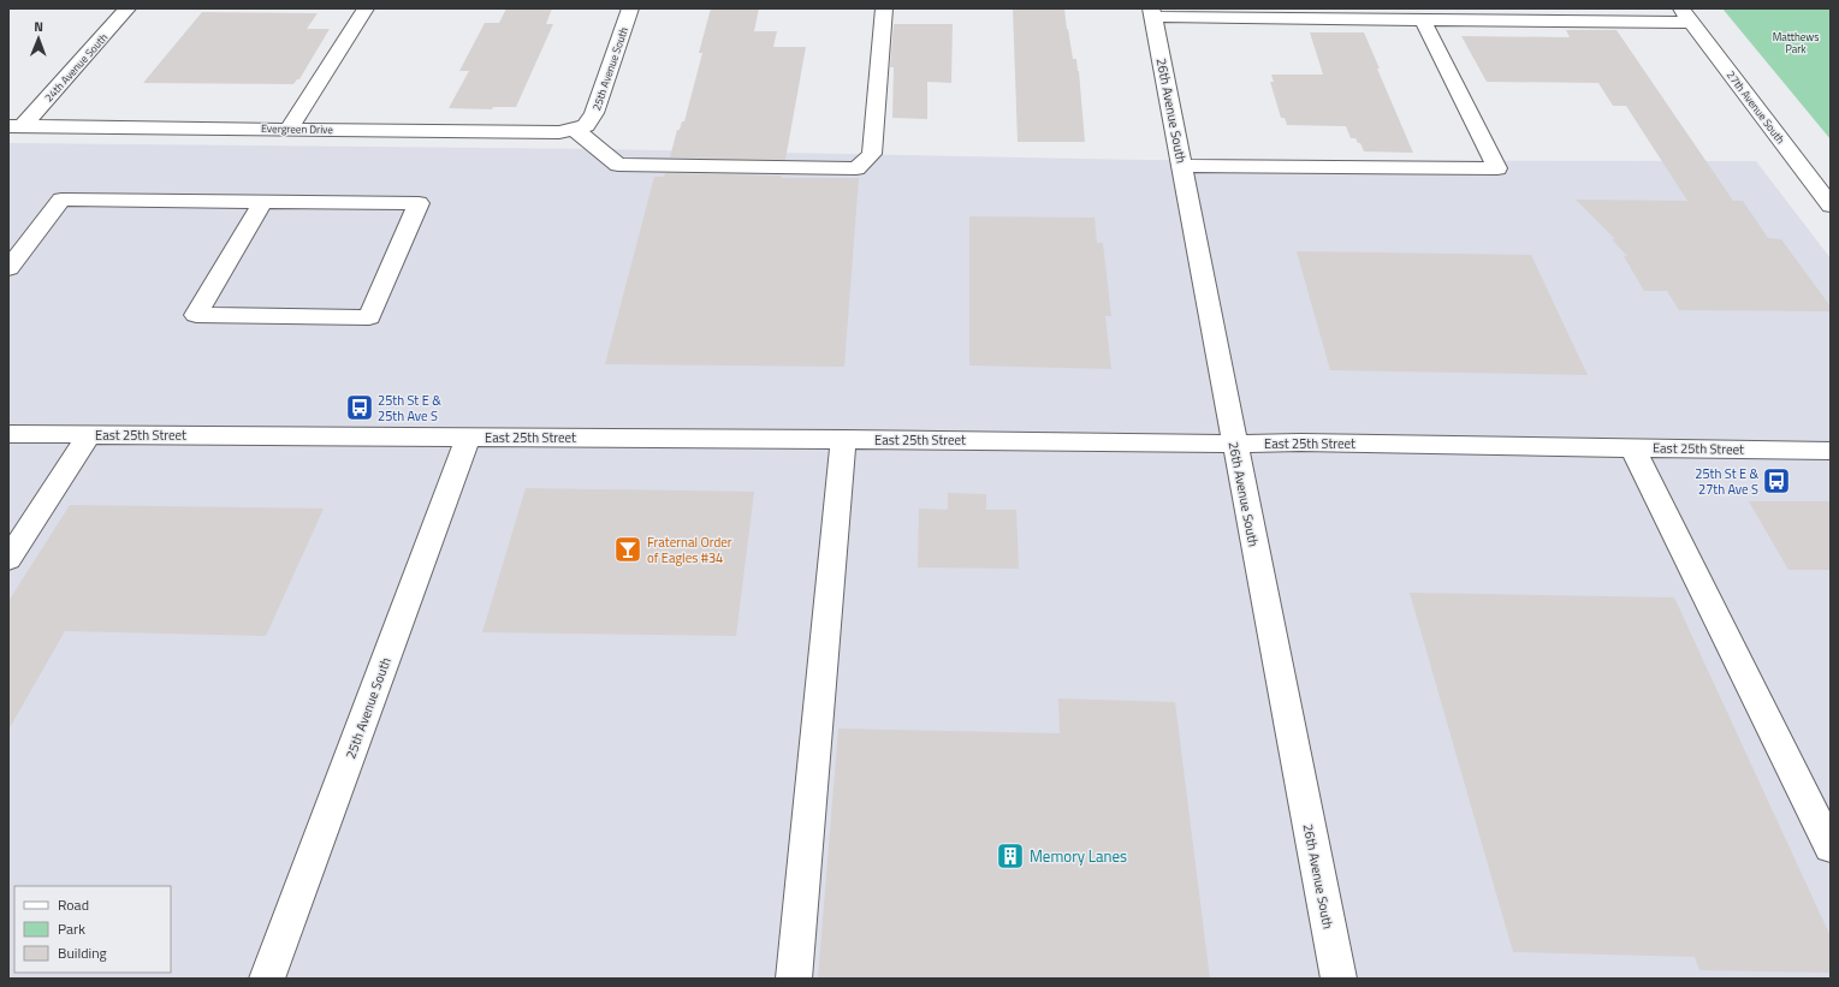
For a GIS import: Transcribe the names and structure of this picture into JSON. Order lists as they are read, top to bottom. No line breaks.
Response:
{"streets":{"street":["24th Avenue South","25th Avenue South","27th Avenue South","26th Avenue South","Evergreen Drive","East 25th Street"]},"crossings":[["24th Avenue South","Evergreen Drive"],["25th Avenue South","Evergreen Drive"],["25th Avenue South","East 25th Street"],["26th Avenue South","East 25th Street"]],"parks":["Matthews Park"],"places":{"bus stop":["25th St E & 25th Ave S","25th St E & 27th Ave S"],"bar":["Fraternal Order of Eagles #34"],"building":["Memory Lanes"]},"legend":["Road","Park","Building"],"north":"top"}
